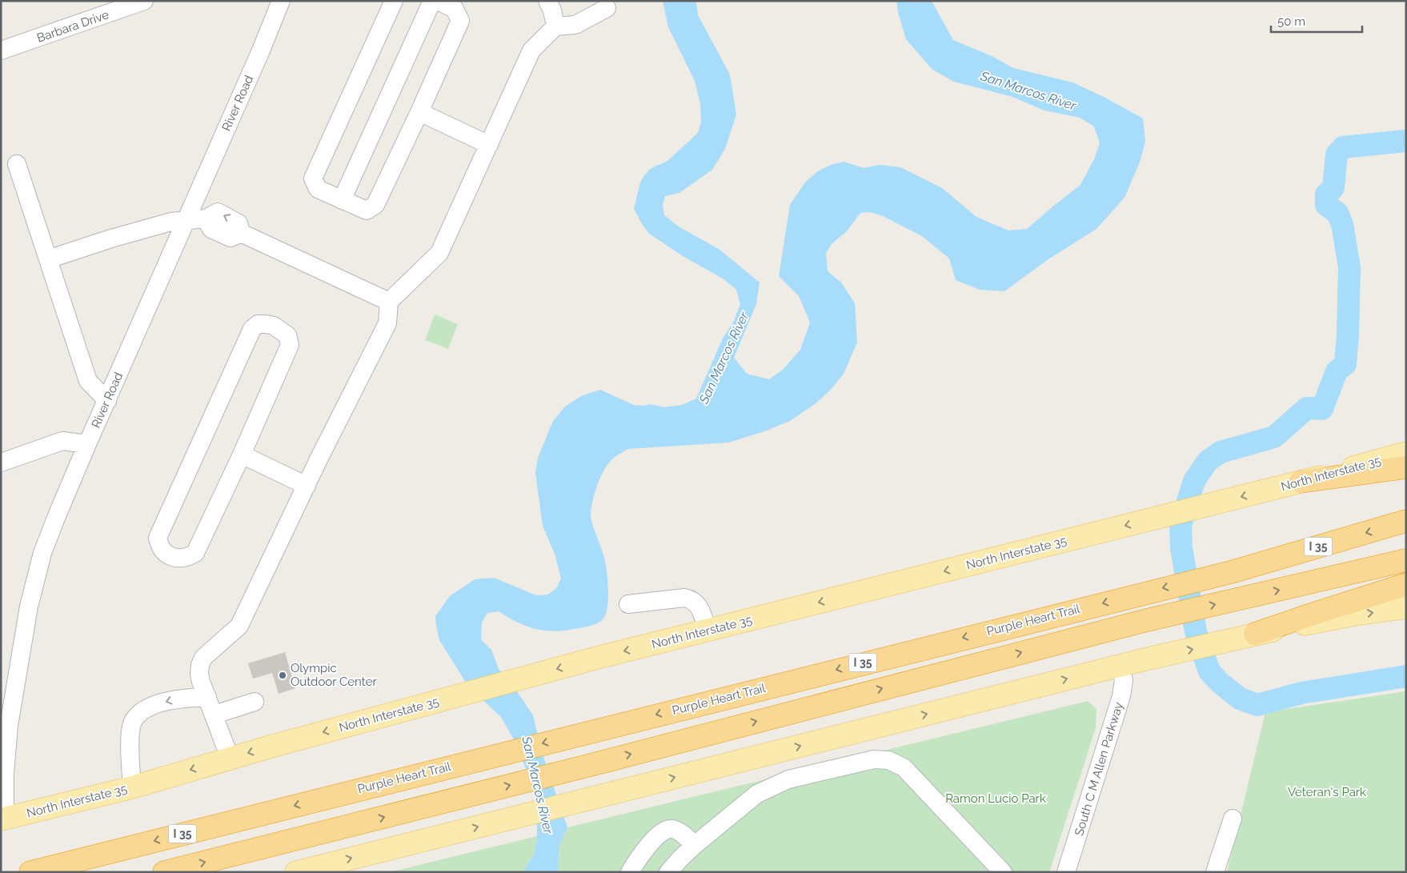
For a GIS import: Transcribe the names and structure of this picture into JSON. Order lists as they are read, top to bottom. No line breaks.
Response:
{"streets":{"highway":["I 35","Purple Heart Trail"],"main road":["North Interstate 35"],"street":["Barbara Drive","River Road","South C M Allen Parkway"]},"crossings":[["River Road","North Interstate 35"]],"water":["San Marcos River"],"parks":["Veteran's Park","Ramon Lucio Park"],"places":["Olympic Outdoor Center"],"scale_bar":"50 m"}
